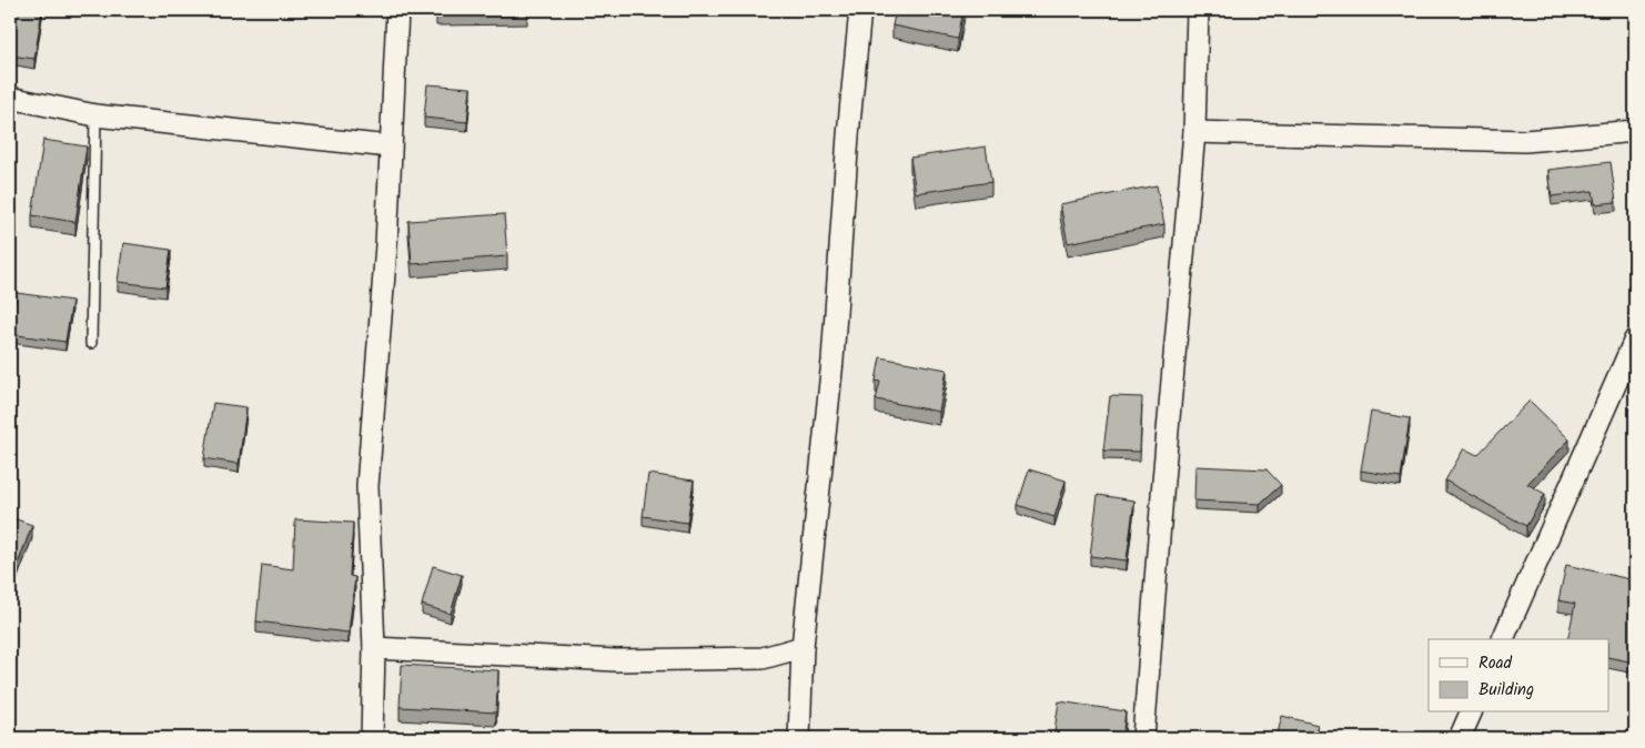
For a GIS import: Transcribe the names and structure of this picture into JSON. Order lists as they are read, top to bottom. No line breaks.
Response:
{"legend":["Road","Building"]}
